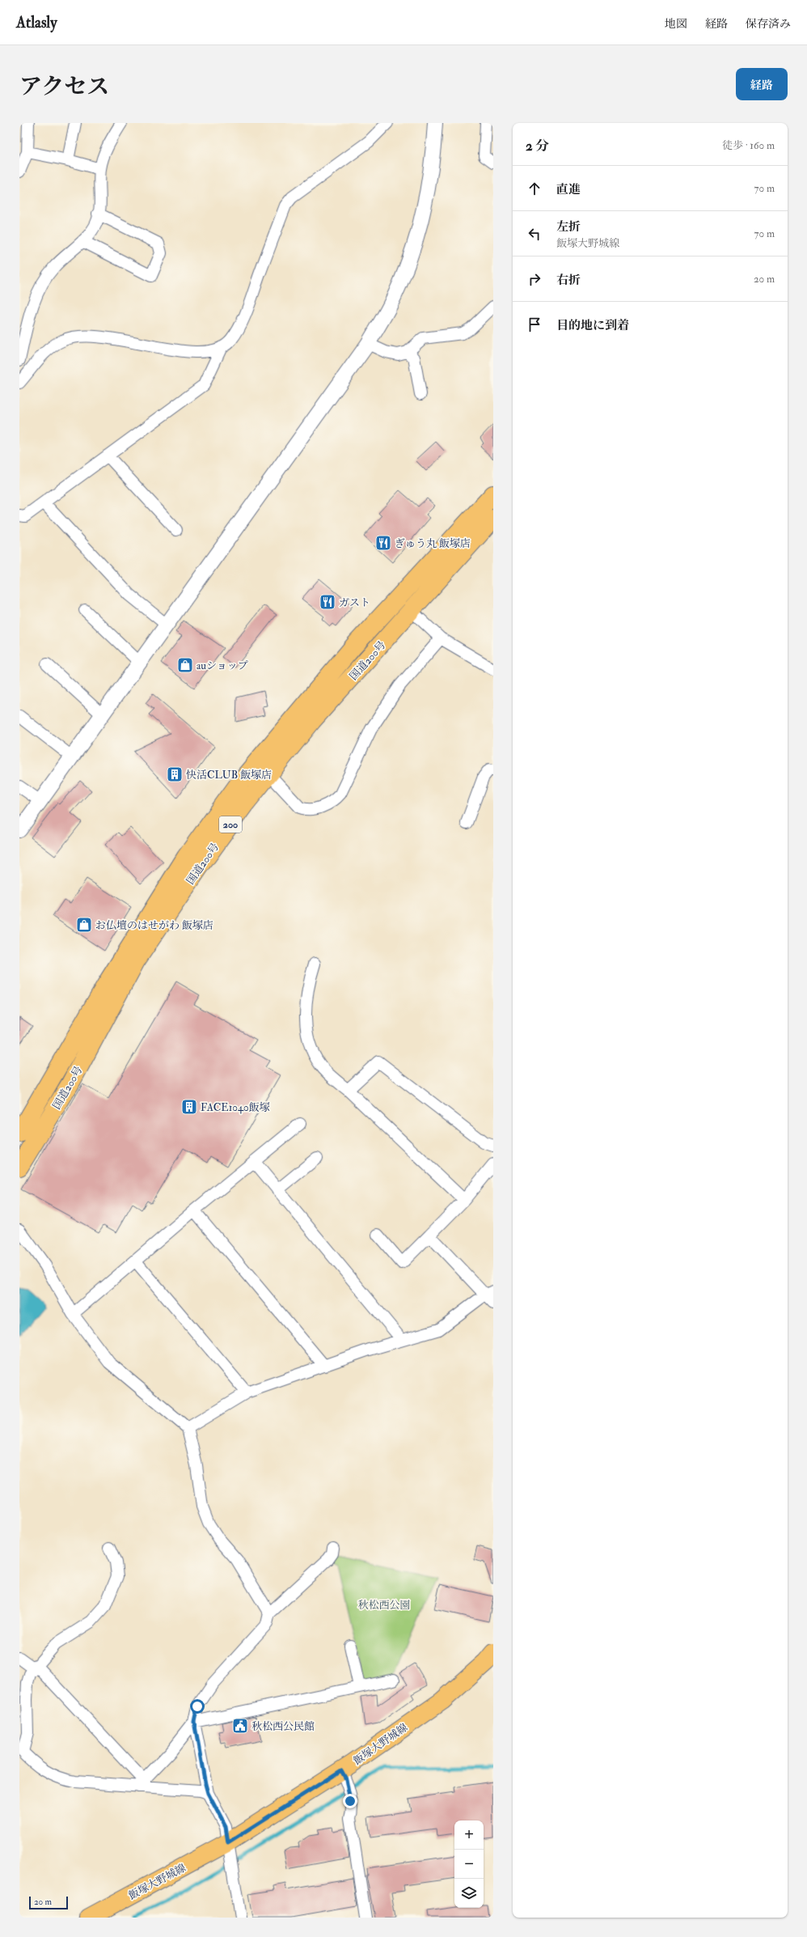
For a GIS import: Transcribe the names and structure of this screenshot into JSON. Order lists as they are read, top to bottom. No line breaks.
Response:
{"streets":{"main road":["国道200号","200","飯塚大野城線"]},"parks":["秋松西公園"],"places":{"restaurant":["ぎゅう丸 飯塚店","ガスト"],"shop":["auショップ","お仏壇のはせがわ 飯塚店"],"building":["快活CLUB 飯塚店","FACE1040飯塚"],"public building":["秋松西公民館"]},"scale_bar":"20 m","page":{"header":"Atlasly","nav":["地図","経路","保存済み"],"title":"アクセス","buttons":"経路","heading":["2 分","徒歩 · 160 m"],"list":[["直進","70 m"],["左折","飯塚大野城線","70 m"],["右折","20 m"],"目的地に到着"],"map_buttons":["+","−"],"scale":"20 m"}}
